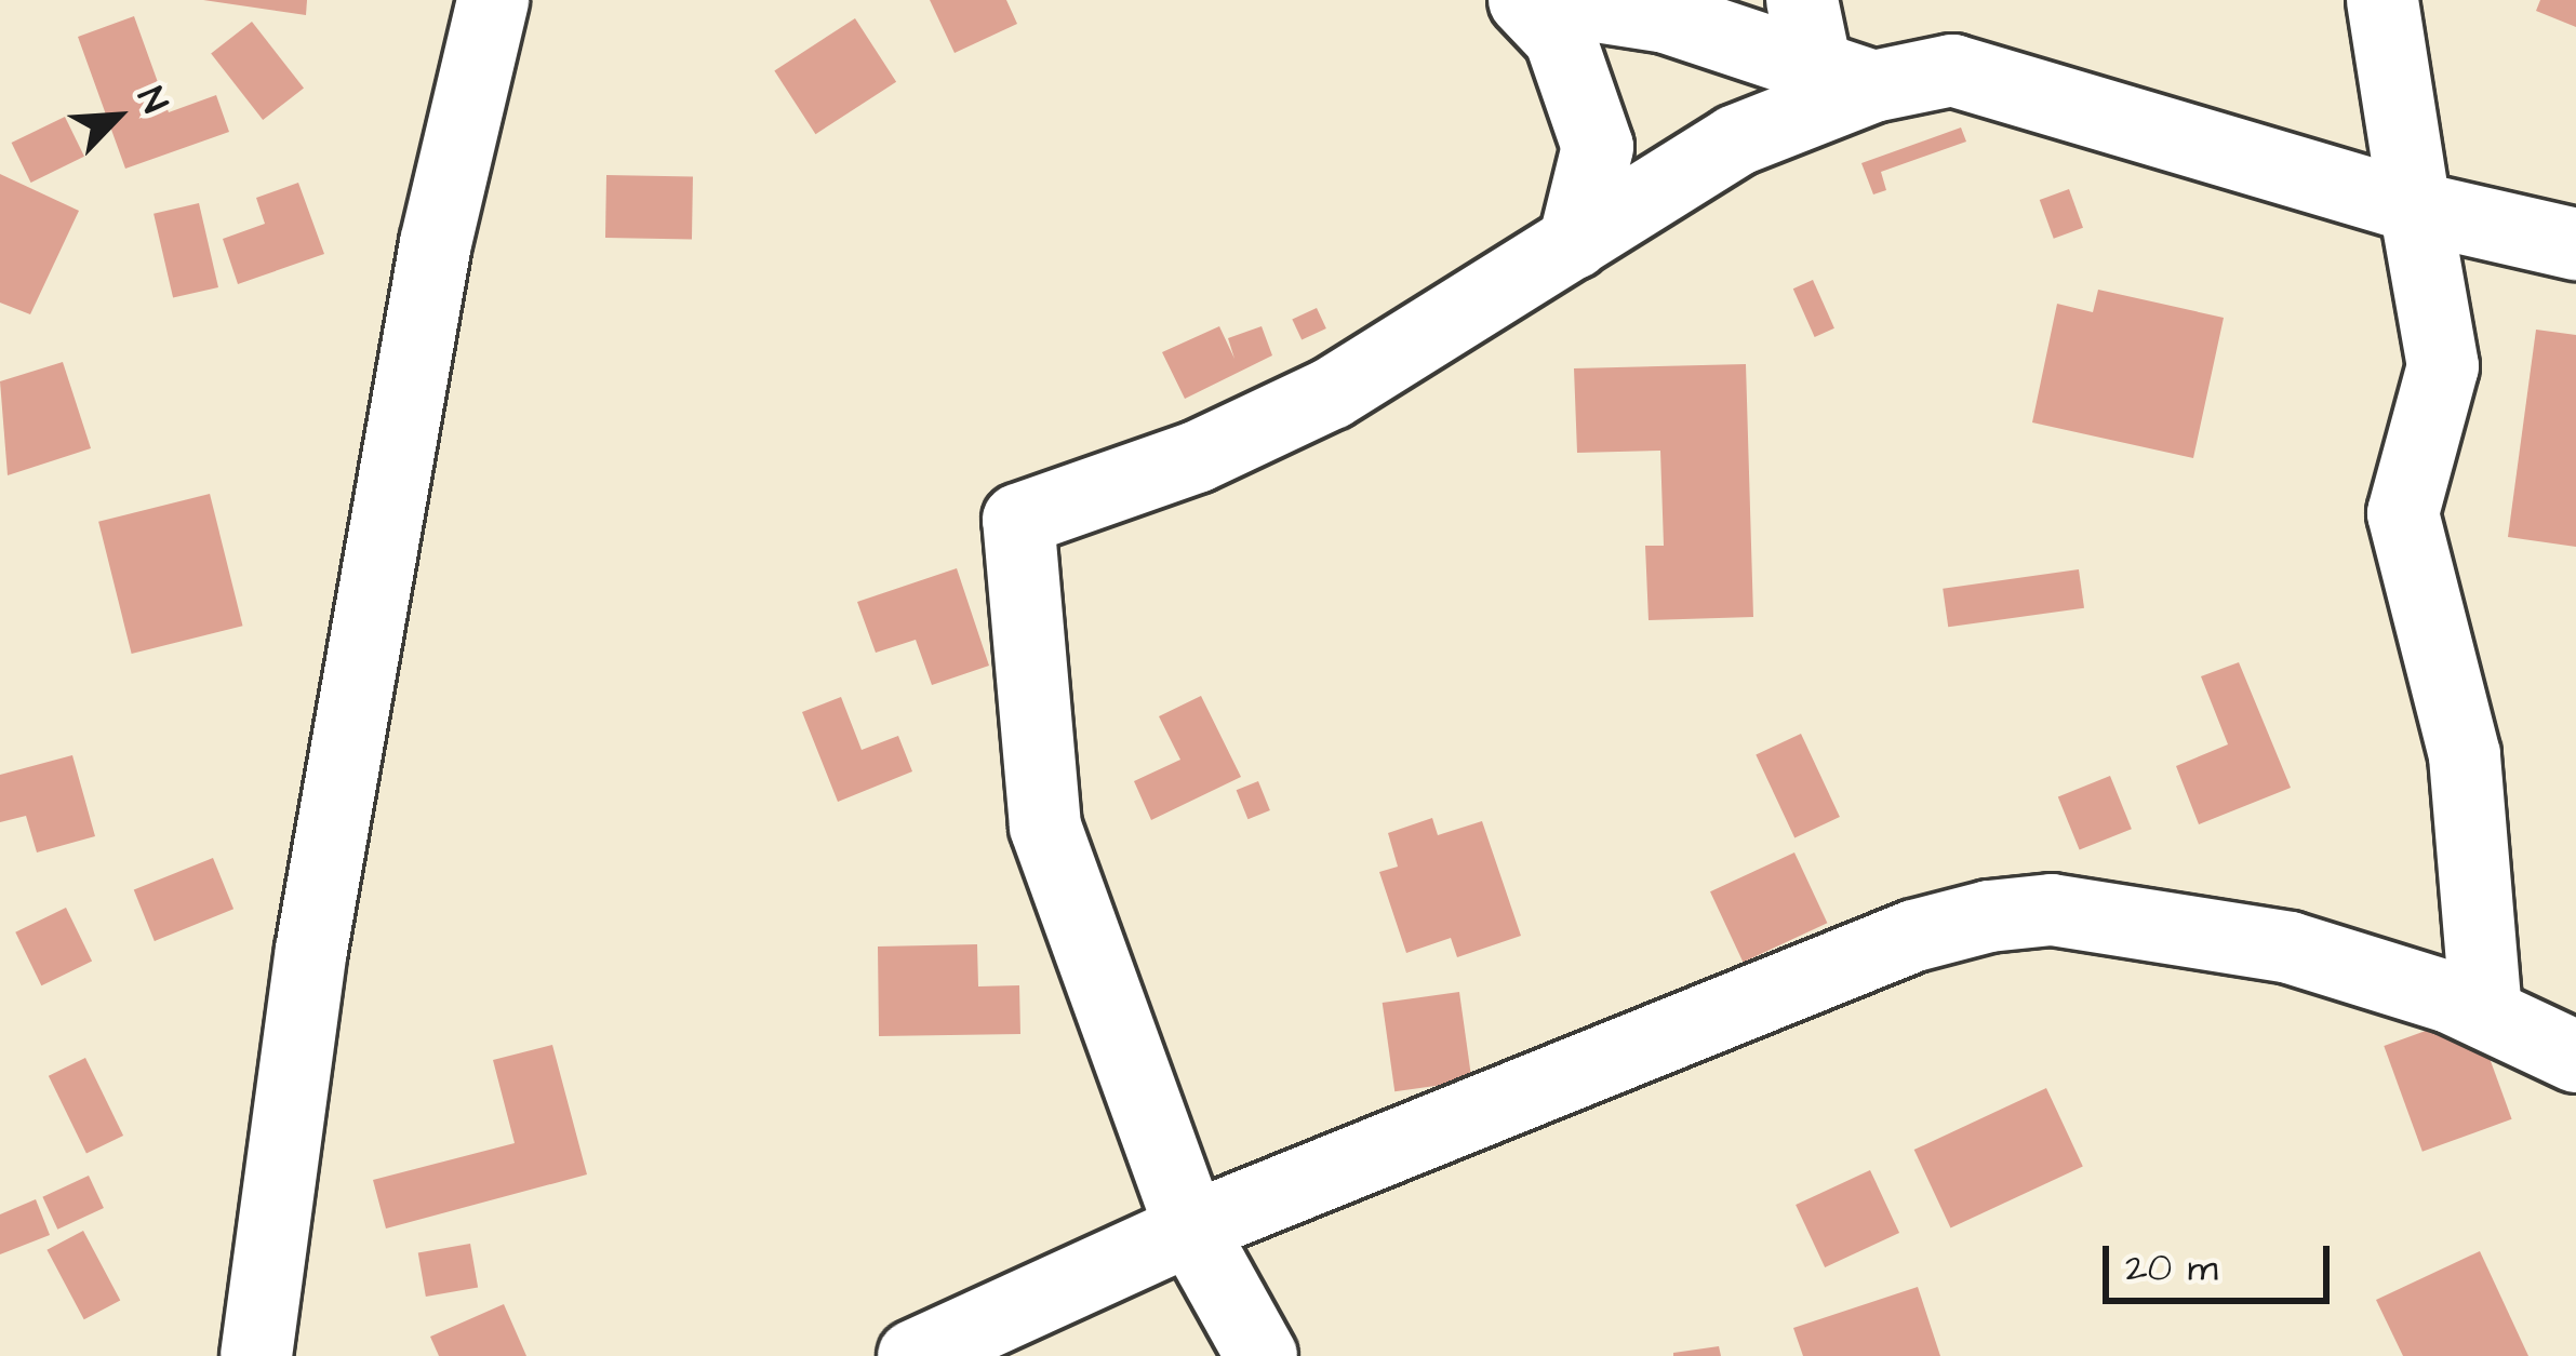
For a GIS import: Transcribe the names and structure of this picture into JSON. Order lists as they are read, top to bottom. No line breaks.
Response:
{"scale_bar":"20 m","north":"top right"}
